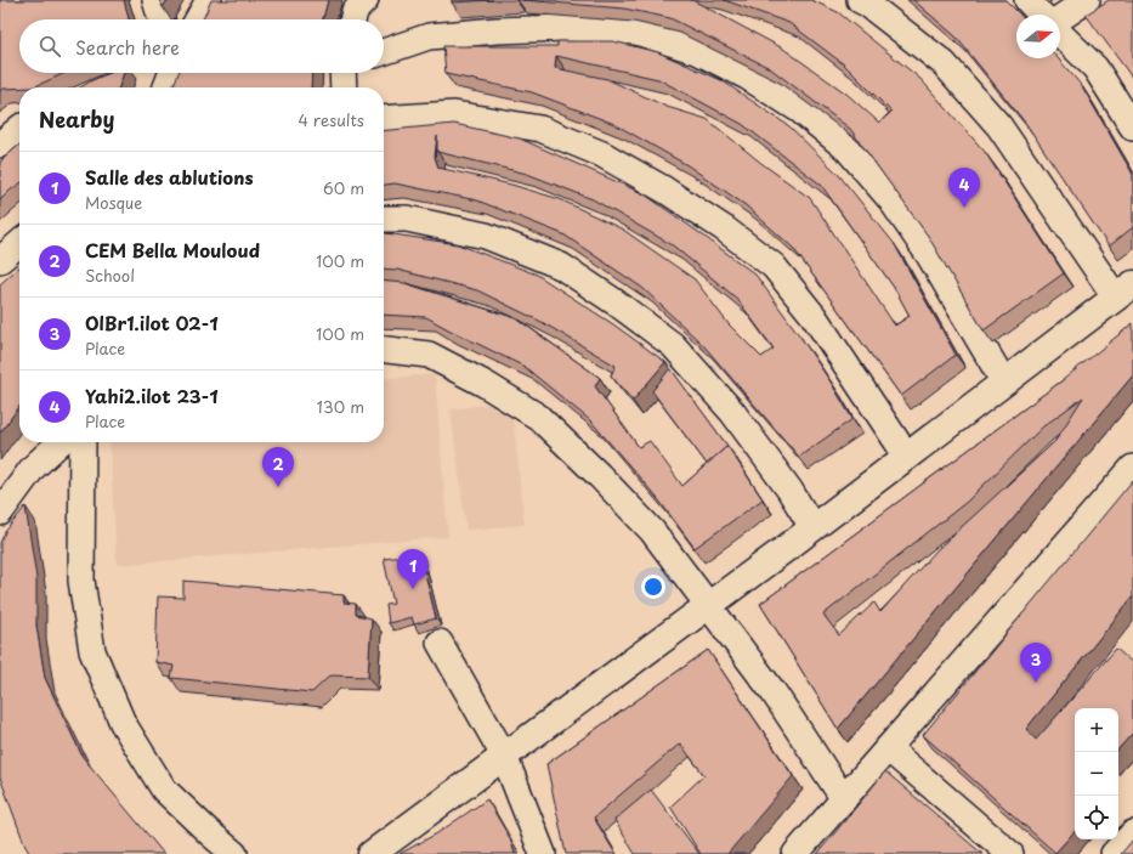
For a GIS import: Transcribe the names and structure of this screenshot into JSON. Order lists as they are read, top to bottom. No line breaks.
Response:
{"north":"right","page":{"search":"Search here","heading":["Nearby","4 results"],"list":[{"mark":"1","name":"Salle des ablutions","note":"Mosque","value":"60 m"},{"mark":"2","name":"CEM Bella Mouloud","note":"School","value":"100 m"},{"mark":"3","name":"OlBr1.ilot 02-1","note":"Place","value":"100 m"},{"mark":"4","name":"Yahi2.ilot 23-1","note":"Place","value":"130 m"}],"pins":["4","2","1","3"],"map_buttons":["+","−"]}}
